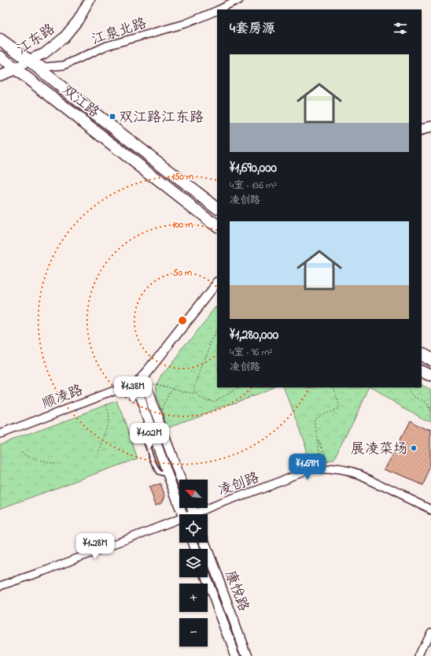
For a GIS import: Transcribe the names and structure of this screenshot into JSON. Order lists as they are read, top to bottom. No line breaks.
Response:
{"streets":{"main road":["江东路","双江路"],"street":["江泉北路","顺凌路","凌创路","康悦路"]},"crossings":[["江泉北路","江东路"],["江泉北路","双江路"],["江东路","双江路"]],"places":{"transit":["双江路江东路"],"other":["展凌菜场"]},"north":"top left","page":{"heading":"4套房源","list":[{"name":"¥1,690,000","note":"4室 · 136 m² · 凌创路"},{"name":"¥1,280,000","note":"4室 · 96 m² · 凌创路"}],"price":["¥1.38M","¥1.02M","¥1.69M","¥1.28M"],"map_buttons":["+","−"]},"rings":["150 m","100 m","50 m"]}
